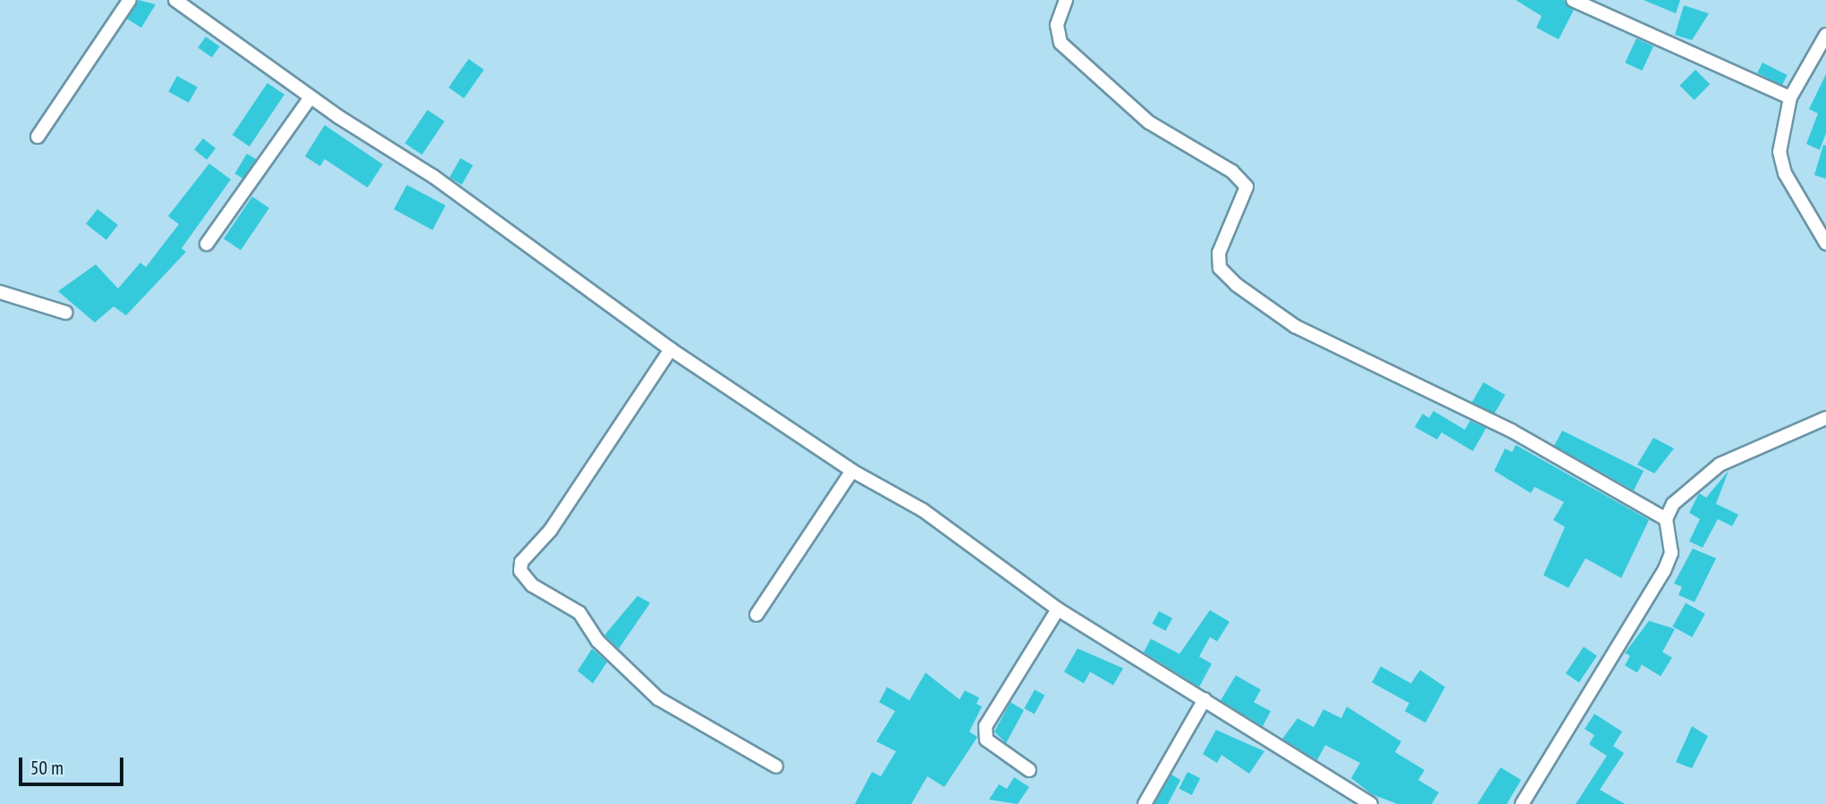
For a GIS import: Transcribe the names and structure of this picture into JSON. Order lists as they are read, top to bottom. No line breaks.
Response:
{"scale_bar":"50 m"}
